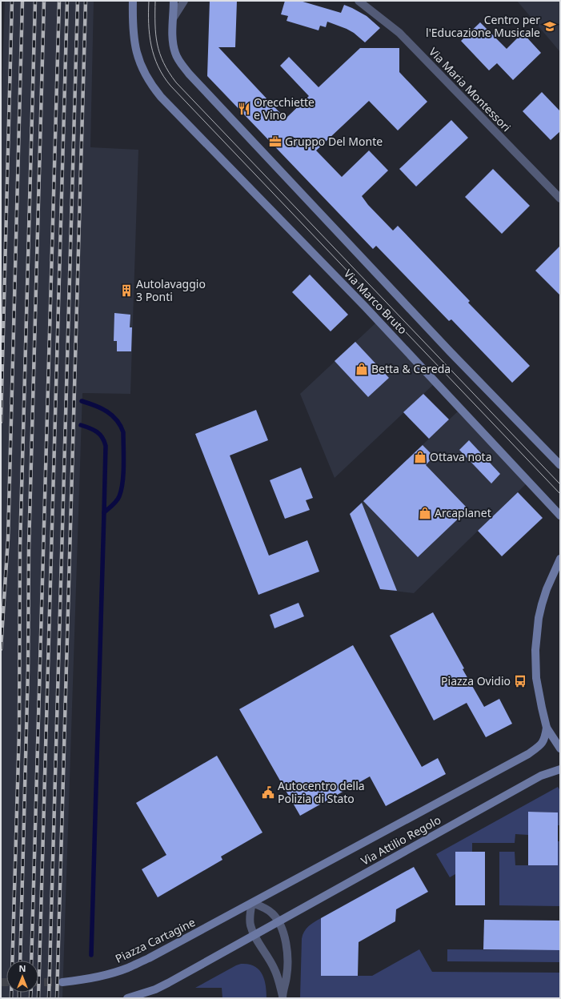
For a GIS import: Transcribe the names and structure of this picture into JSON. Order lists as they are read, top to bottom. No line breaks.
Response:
{"streets":{"main road":["Via Marco Bruto","Via Attilio Regolo","Piazza Cartagine"],"street":["Via Maria Montessori"]},"crossings":[["Via Attilio Regolo","Piazza Cartagine"]],"places":{"school or university":["Centro per l'Educazione Musicale"],"restaurant":["Orecchiette e Vino"],"office":["Gruppo Del Monte"],"building":["Autolavaggio 3 Ponti"],"shop":["Betta & Cereda","Ottava nota","Arcaplanet"],"bus stop":["Piazza Ovidio"],"public building":["Autocentro della Polizia di Stato"]},"north":"top"}
